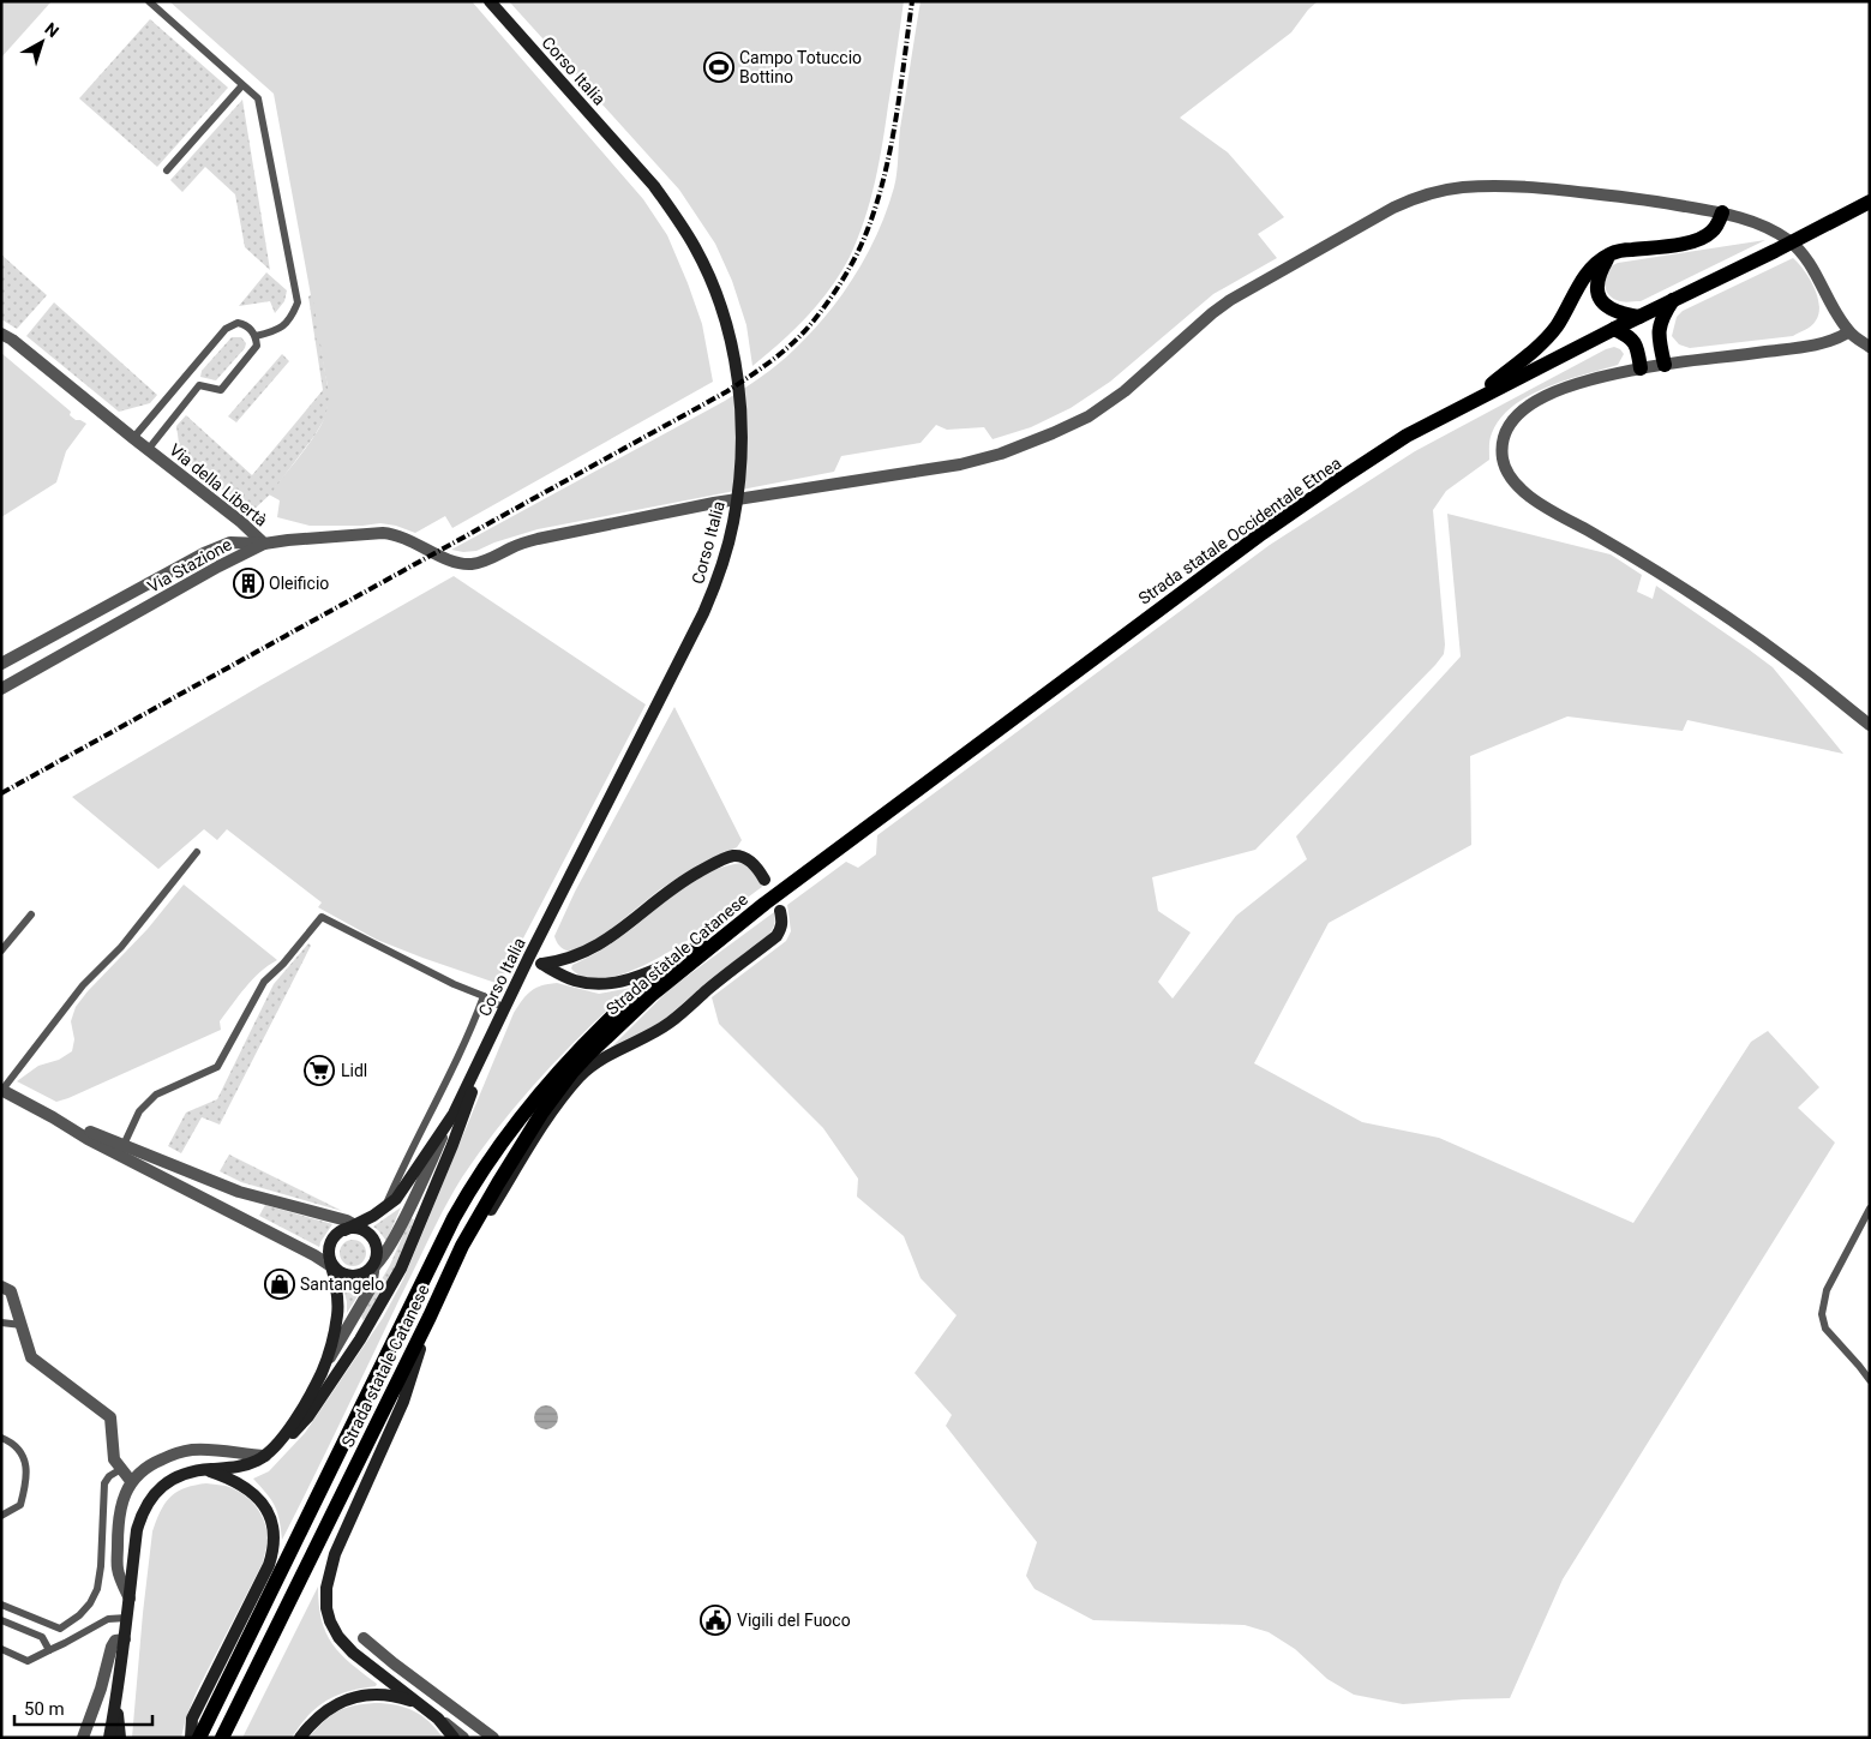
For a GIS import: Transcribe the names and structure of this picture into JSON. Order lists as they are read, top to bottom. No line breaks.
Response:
{"streets":{"main road":["Corso Italia","Strada statale Occidentale Etnea","Strada statale Catanese"],"street":["Via della Libertà","Via Stazione"]},"crossings":[["Via della Libertà","Via Stazione"],["Strada statale Occidentale Etnea","Strada statale Catanese"]],"places":{"sports":["Campo Totuccio Bottino"],"building":["Oleificio"],"supermarket":["Lidl"],"shop":["Santangelo"],"public building":["Vigili del Fuoco"]},"scale_bar":"50 m","north":"top right"}
